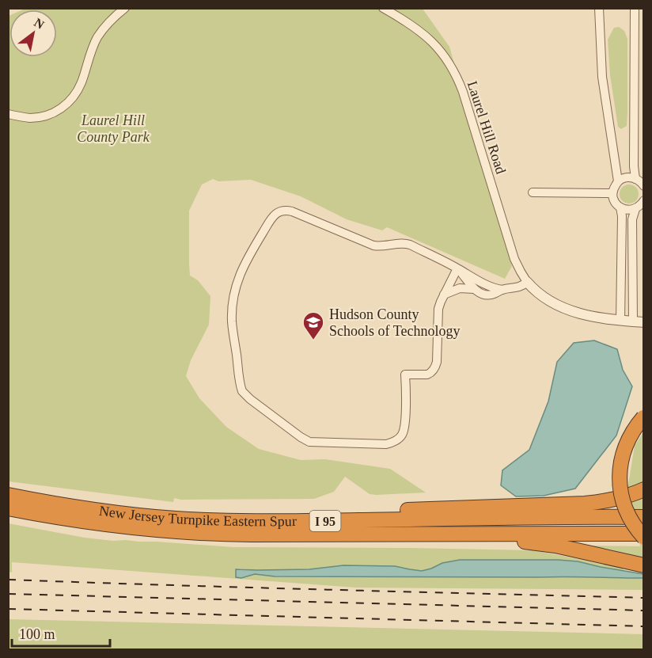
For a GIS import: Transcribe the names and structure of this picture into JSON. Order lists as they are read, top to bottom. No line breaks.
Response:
{"streets":{"highway":["New Jersey Turnpike Eastern Spur","I 95"],"street":["Laurel Hill Road"]},"parks":["Laurel Hill County Park"],"places":{"school or university":["Hudson County Schools of Technology"]},"scale_bar":"100 m","north":"top right"}
